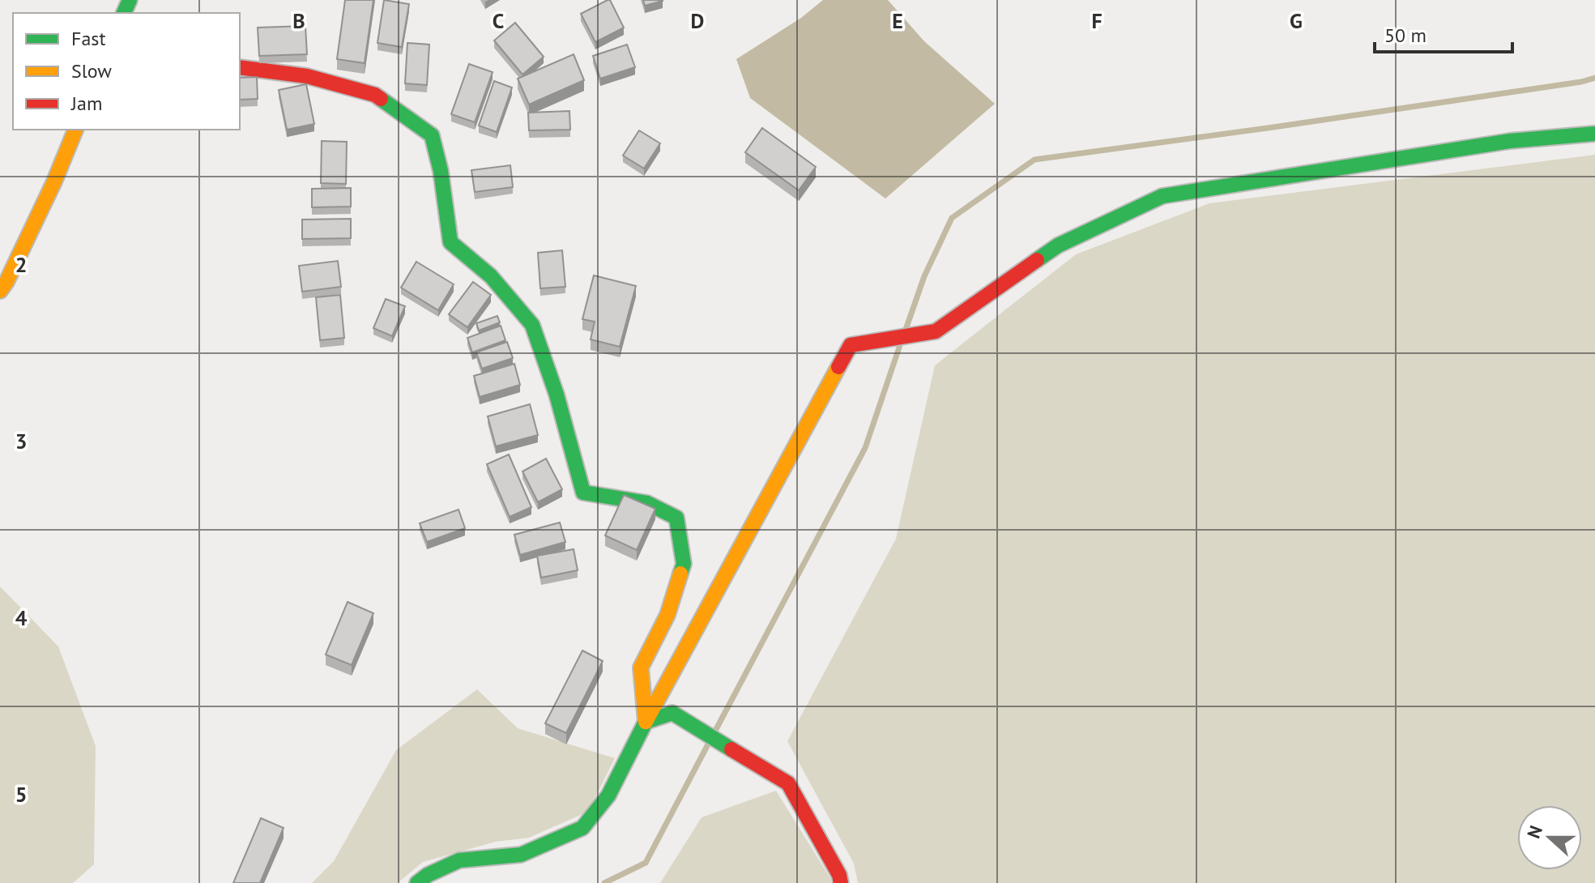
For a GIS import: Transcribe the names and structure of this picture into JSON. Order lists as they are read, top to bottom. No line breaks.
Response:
{"legend":["Fast","Slow","Jam"],"scale_bar":"50 m","north":"left","grid":{"columns":["B","C","D","E","F","G"],"rows":["2","3","4","5"]}}
